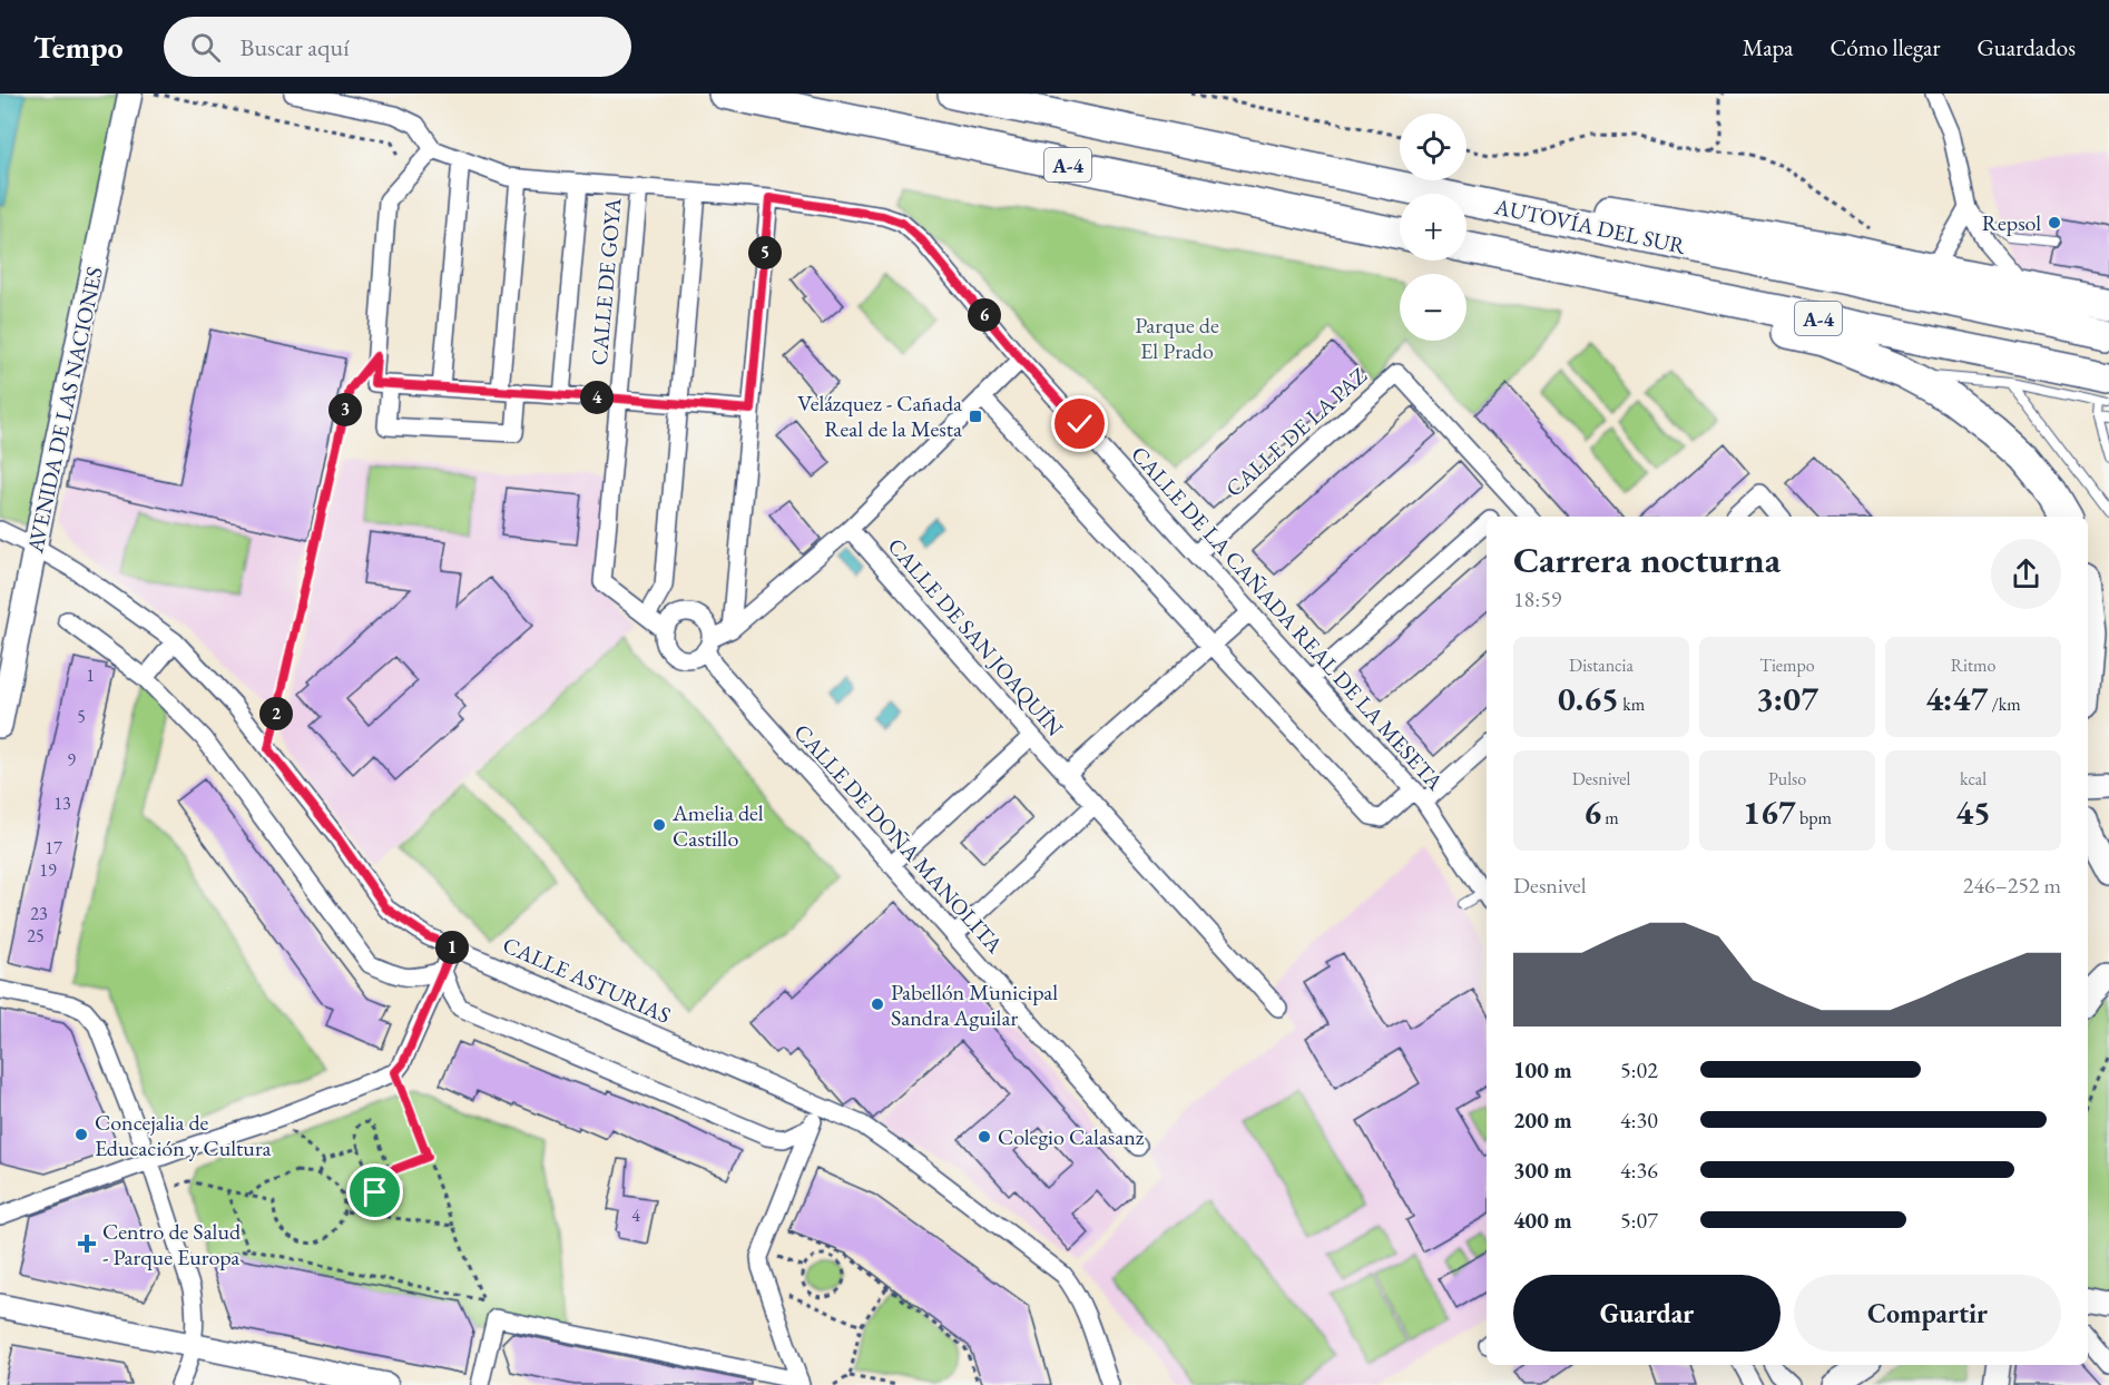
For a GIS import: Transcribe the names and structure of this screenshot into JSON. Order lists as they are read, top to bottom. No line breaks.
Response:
{"streets":{"highway":["A-4","AUTOVÍA DEL SUR"],"street":["CALLE DE GOYA","AVENIDA DE LAS NACIONES","CALLE DE LA PAZ","CALLE DE LA CAÑADA REAL DE LA MESETA","CALLE DE SAN JOAQUÍN","CALLE DE DOÑA MANOLITA","CALLE ASTURIAS"]},"crossings":[["CALLE DE GOYA","CALLE DE LA CAÑADA REAL DE LA MESETA"],["CALLE DE GOYA","CALLE DE DOÑA MANOLITA"],["AVENIDA DE LAS NACIONES","CALLE ASTURIAS"],["CALLE DE LA PAZ","CALLE DE LA CAÑADA REAL DE LA MESETA"]],"parks":["Parque de El Prado"],"places":{"other":["Repsol","Amelia del Castillo","Pabellón Municipal Sandra Aguilar","Concejalia de Educación y Cultura","Colegio Calasanz"],"transit":["Velázquez - Cañada Real de la Mesta"],"health":["Centro de Salud - Parque Europa"]},"house_numbers":["1","5","9","13","17","19","23","25","4"],"page":{"header":"Tempo","search":"Buscar aquí","nav":["Mapa","Cómo llegar","Guardados"],"map_buttons":["+","−"],"pins":["5","6","4","3","2","1"],"heading":["Carrera nocturna","18:59"],"stats":[["Distancia","0.65 km"],["Tiempo","3:07"],["Ritmo","4:47 /km"],["Desnivel","6 m"],["Pulso","167 bpm"],["kcal","45"]],"chart":["Desnivel","246–252 m"],"list":[{"name":"100 m","note":"5:02"},{"name":"200 m","note":"4:30"},{"name":"300 m","note":"4:36"},{"name":"400 m","note":"5:07"}],"buttons":["Guardar","Compartir"]}}
